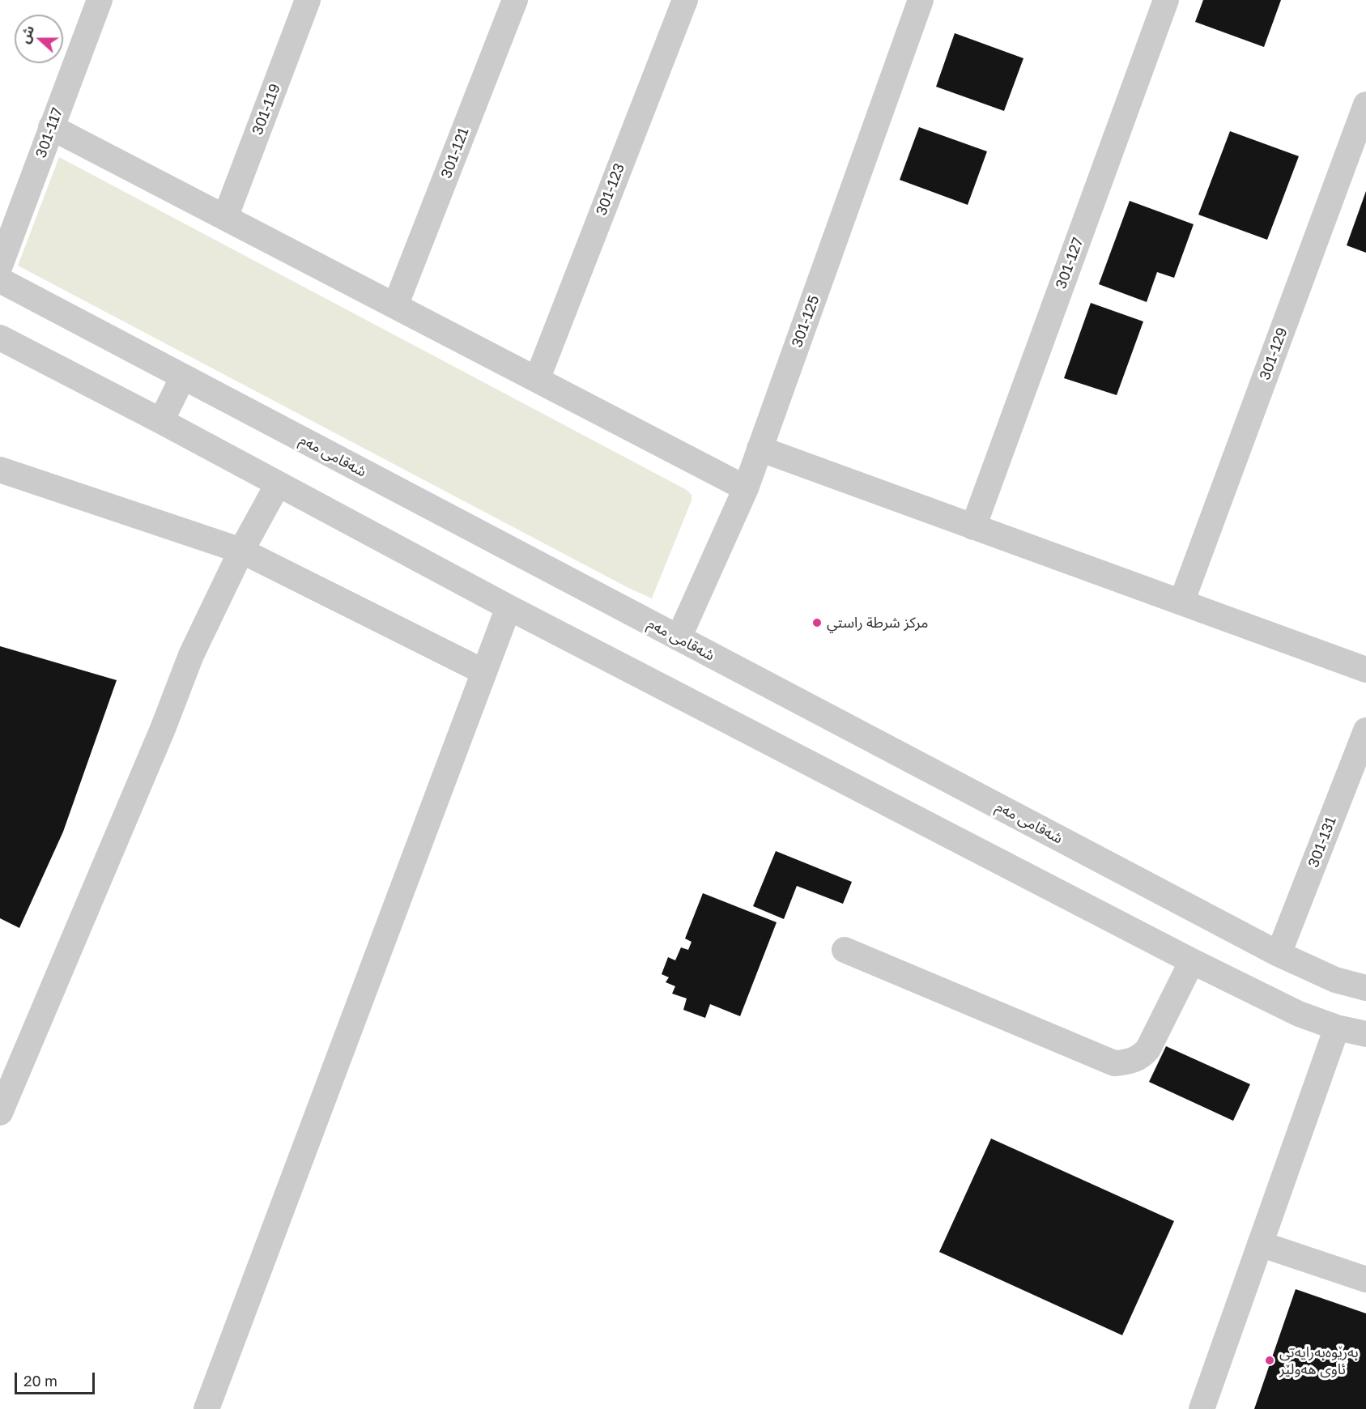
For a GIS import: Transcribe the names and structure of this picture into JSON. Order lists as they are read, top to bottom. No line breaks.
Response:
{"streets":{"street":["301-119","301-117","301-121","301-123","301-127","301-125","301-129","شەقامی مەم","301-131"]},"crossings":[["301-125","شەقامی مەم"],["شەقامی مەم","301-131"]],"places":["مركز شرطة راستي","بەڕێوەبەرایەتی ئاوی هەولێر"],"scale_bar":"20 m","north":"left"}
